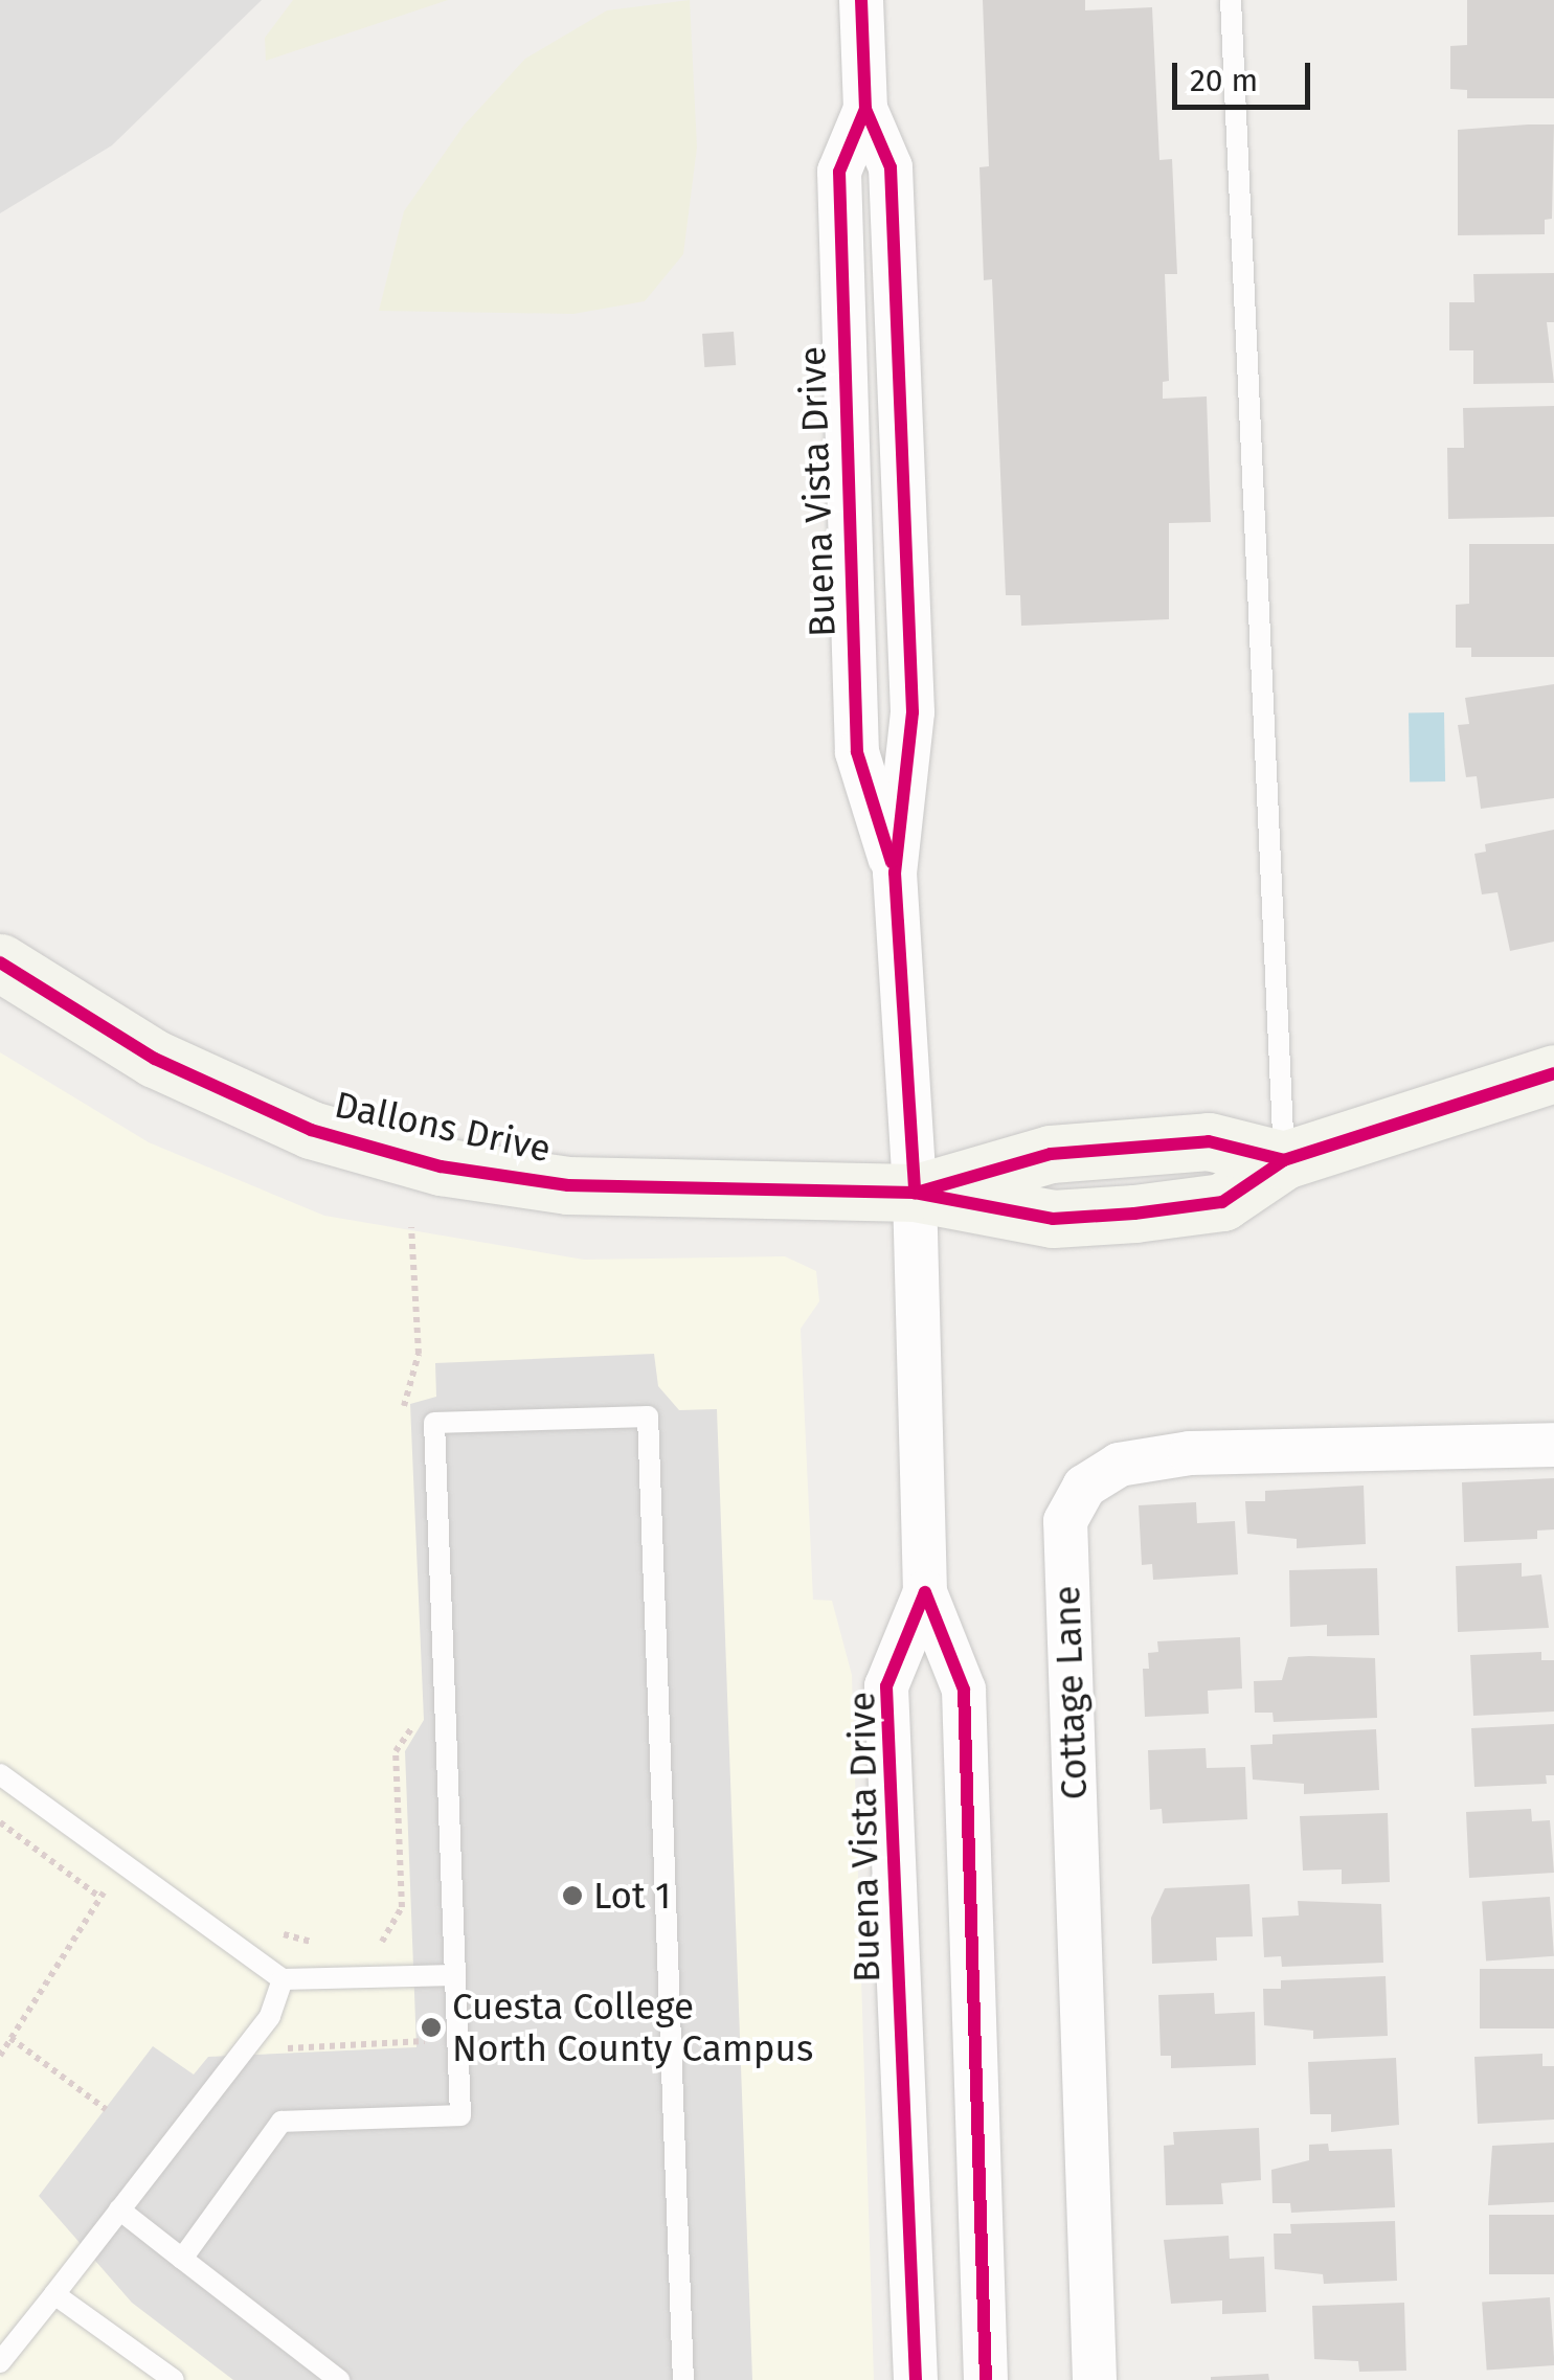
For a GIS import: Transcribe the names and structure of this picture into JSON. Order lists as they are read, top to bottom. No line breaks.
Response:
{"streets":{"street":["Buena Vista Drive","Dallons Drive","Cottage Lane"]},"crossings":[["Buena Vista Drive","Dallons Drive"]],"places":["Lot 1","Cuesta College North County Campus"],"scale_bar":"20 m"}
